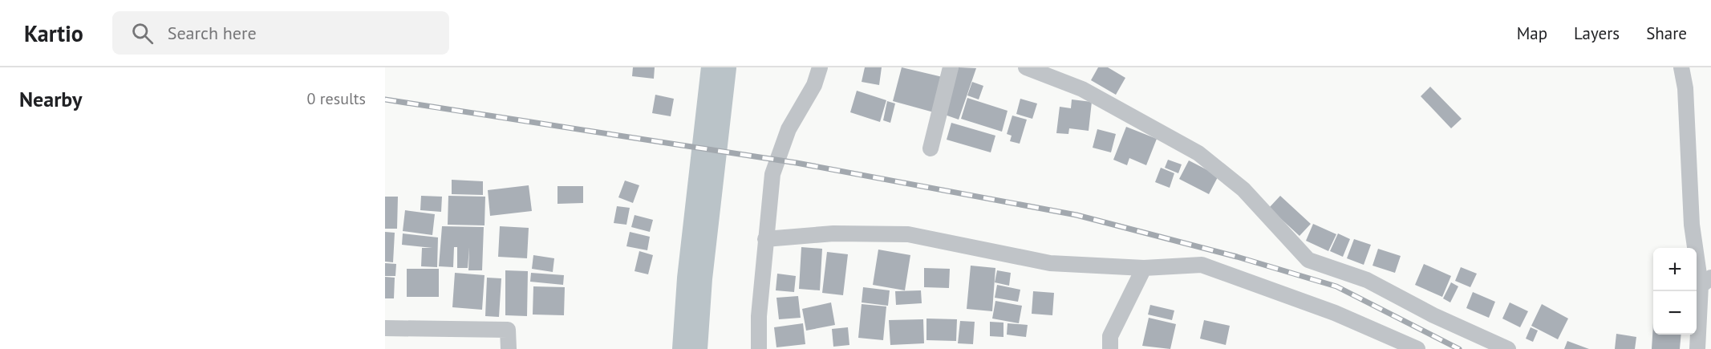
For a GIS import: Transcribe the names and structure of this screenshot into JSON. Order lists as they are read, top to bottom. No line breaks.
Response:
{"page":{"header":"Kartio","search":"Search here","nav":["Map","Layers","Share"],"heading":["Nearby","0 results"],"map_buttons":["+","−"]}}
